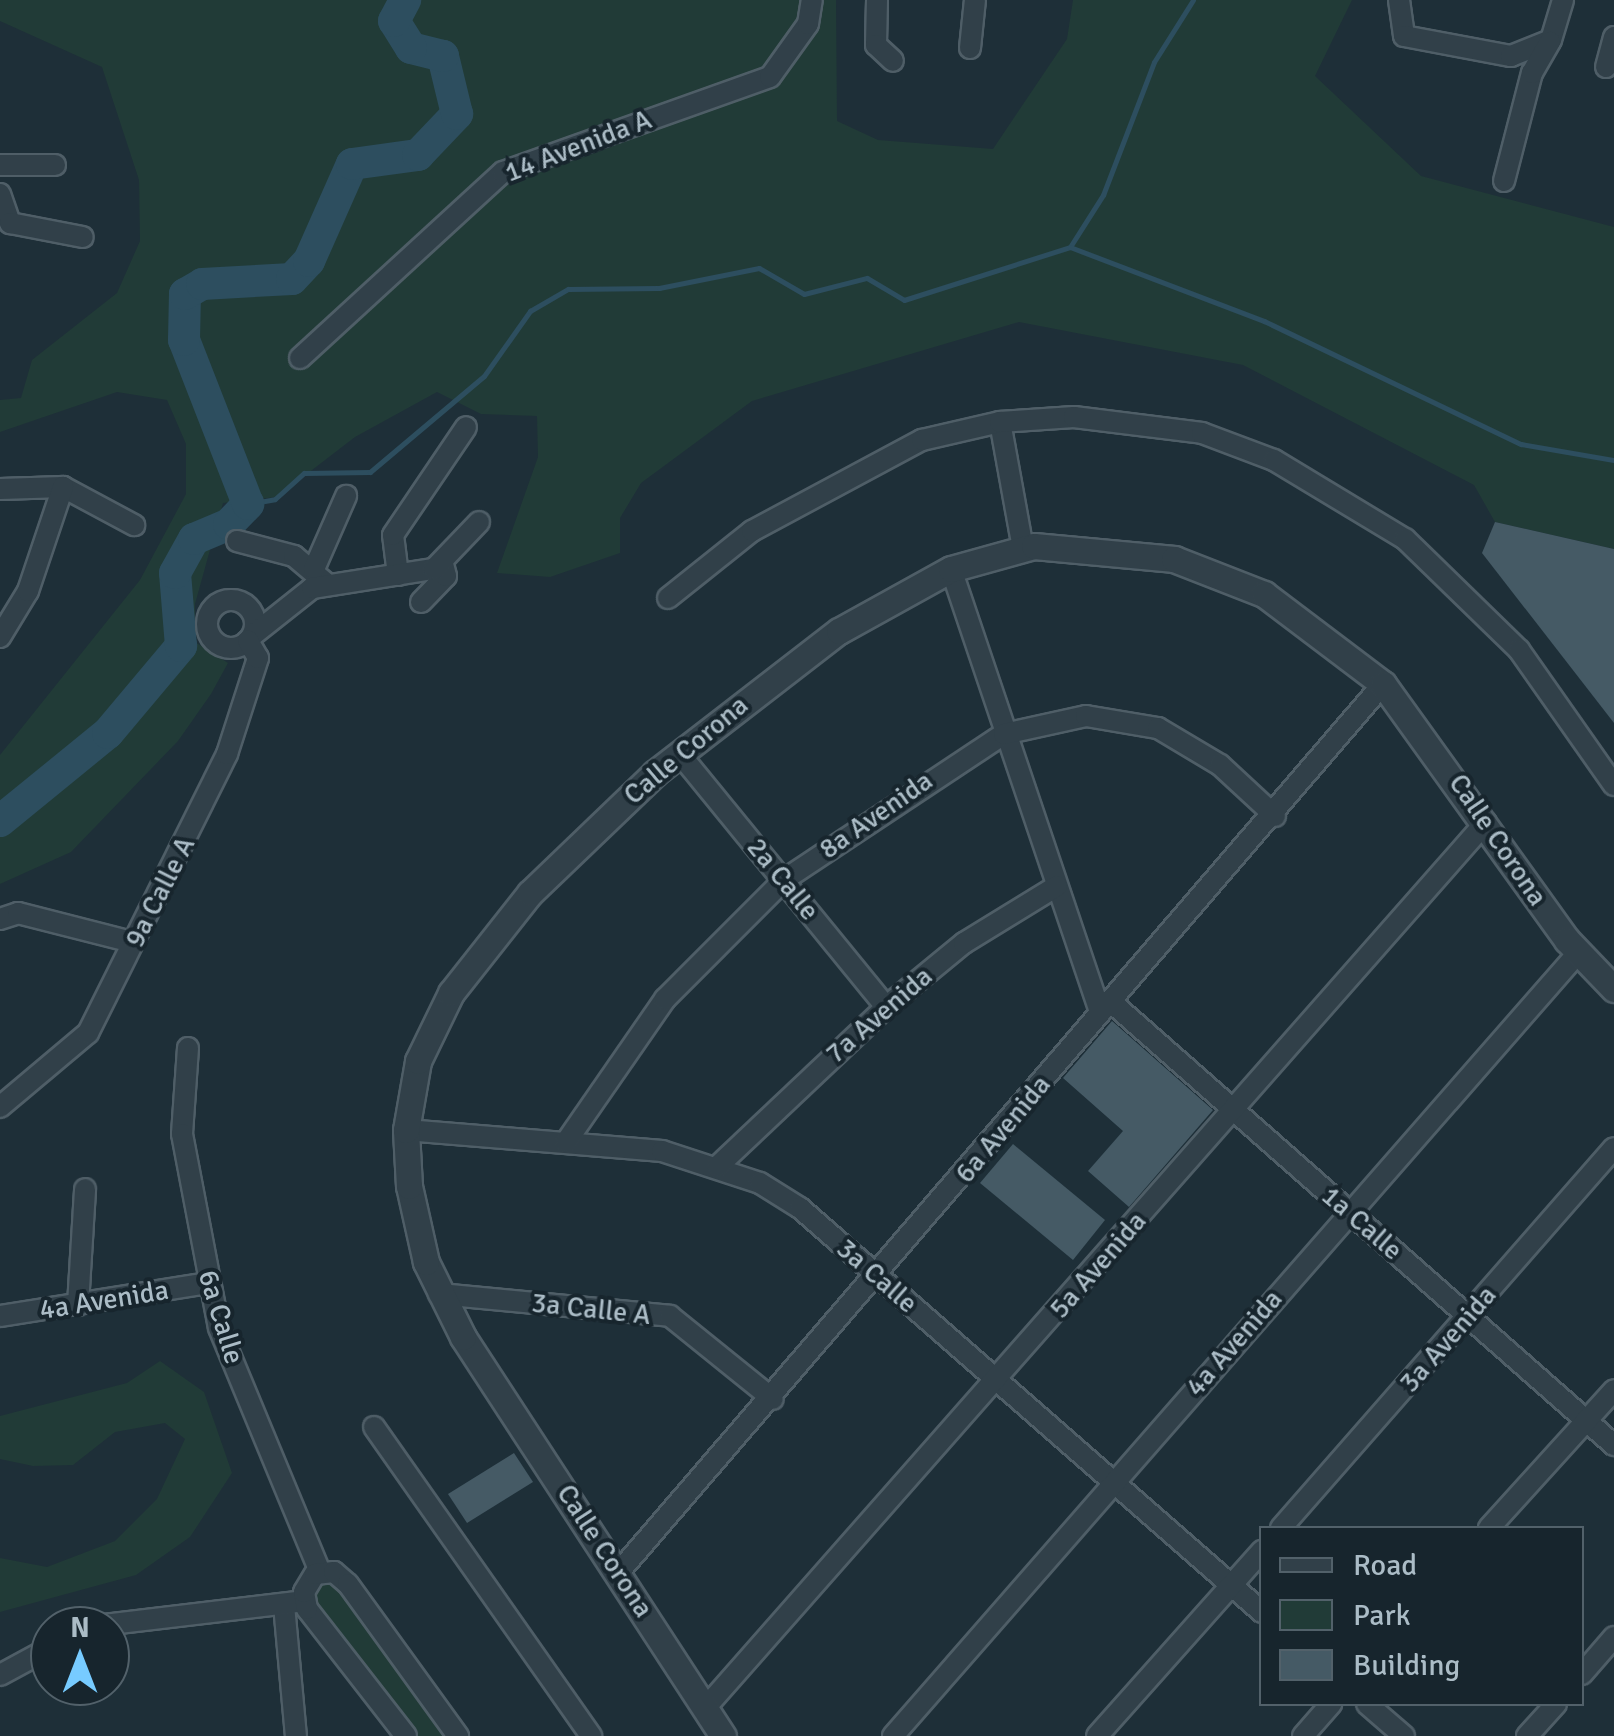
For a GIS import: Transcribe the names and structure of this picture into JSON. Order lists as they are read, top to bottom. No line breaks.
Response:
{"streets":{"street":["14 Avenida A","Calle Corona","8a Avenida","2a Calle","9a Calle A","7a Avenida","6a Avenida","1a Calle","5a Avenida","3a Calle","4a Avenida","3a Calle A","6a Calle","3a Avenida"]},"crossings":[["Calle Corona","2a Calle"],["Calle Corona","6a Avenida"],["Calle Corona","1a Calle"],["Calle Corona","5a Avenida"],["Calle Corona","3a Calle"],["Calle Corona","4a Avenida"],["Calle Corona","3a Calle A"],["8a Avenida","2a Calle"],["8a Avenida","6a Avenida"],["8a Avenida","1a Calle"],["8a Avenida","3a Calle"],["2a Calle","7a Avenida"],["7a Avenida","1a Calle"],["7a Avenida","3a Calle"],["6a Avenida","1a Calle"],["6a Avenida","3a Calle"],["6a Avenida","3a Calle A"],["1a Calle","5a Avenida"],["1a Calle","4a Avenida"],["1a Calle","3a Avenida"],["5a Avenida","3a Calle"],["3a Calle","4a Avenida"],["4a Avenida","6a Calle"]],"legend":["Road","Park","Building"],"north":"top"}
